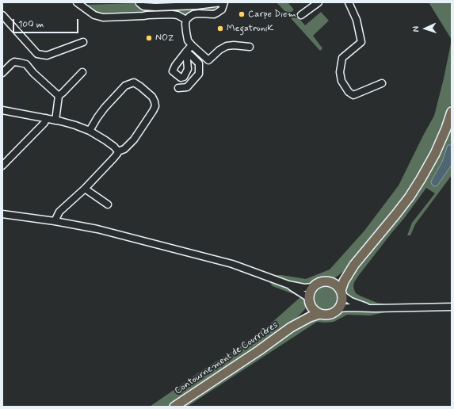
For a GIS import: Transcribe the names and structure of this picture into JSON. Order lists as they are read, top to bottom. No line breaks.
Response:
{"streets":{"main road":["Contournement de Courrières"]},"places":["Carpe Diem","MegatroniK","NOZ"],"scale_bar":"100 m","north":"left"}
